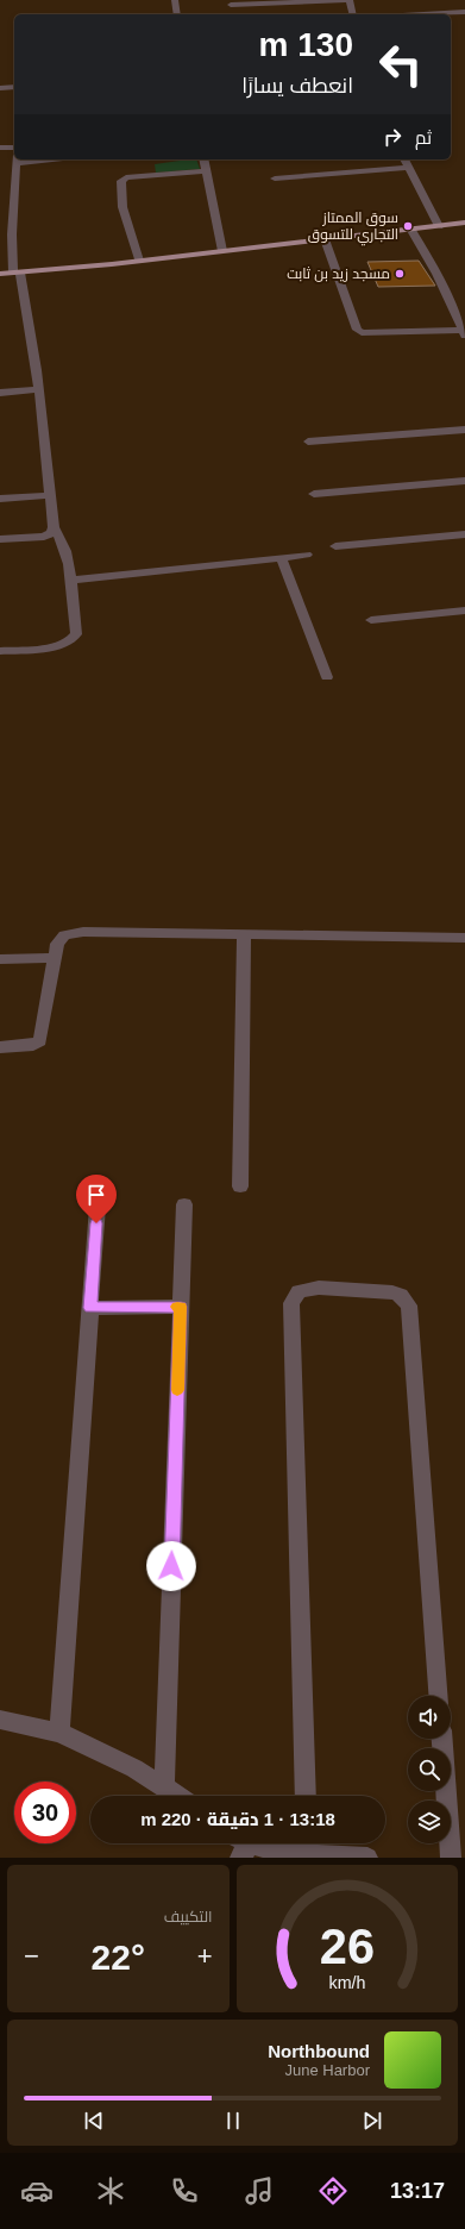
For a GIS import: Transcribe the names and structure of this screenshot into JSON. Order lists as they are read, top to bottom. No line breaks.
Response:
{"places":["سوق الممتاز التجاري للتسوق","مسجد زيد بن ثابت"],"page":{"turn":["130 m","انعطف يسارًا"],"then":"ثم","limit":"30","trip":"13:18 · 1 دقيقة · 220 m","tile":"التكييف","heat":["−","22°","+"],"song":["Northbound","June Harbor"],"tabs":"13:17","gauge":["26","km/h"]}}
